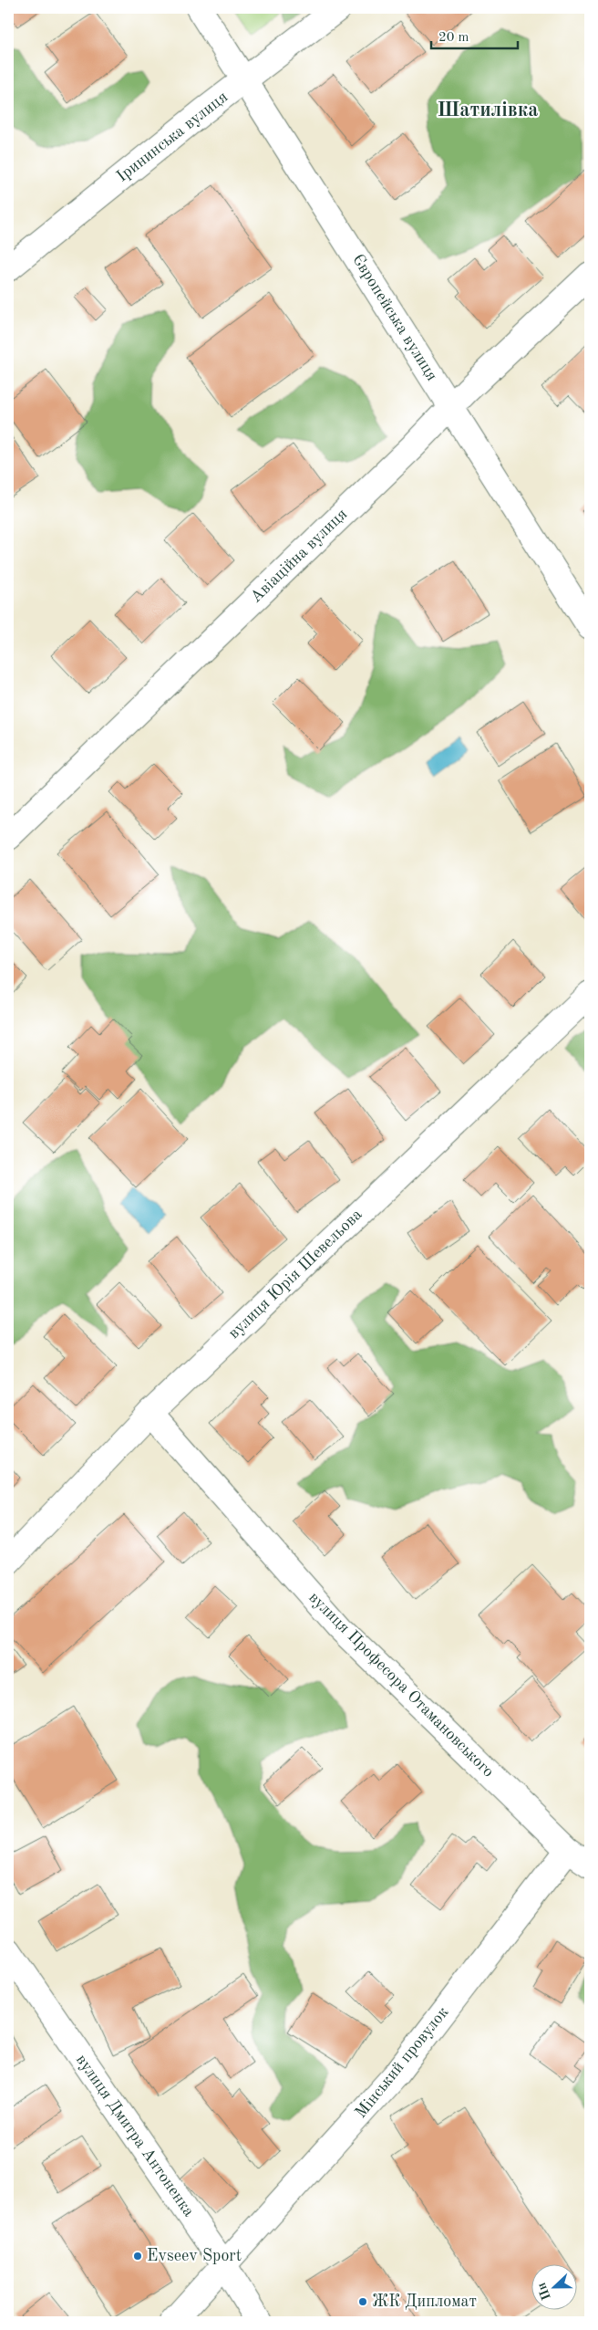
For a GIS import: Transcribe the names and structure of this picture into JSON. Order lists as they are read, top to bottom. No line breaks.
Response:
{"streets":{"street":["Ірининська вулиця","Європейська вулиця","Авіаційна вулиця","вулиця Юрія Шевельова","вулиця Професора Отамановського","Мінський провулок","вулиця Дмитра Антоненка"]},"crossings":[["Ірининська вулиця","Європейська вулиця"],["Європейська вулиця","Авіаційна вулиця"],["вулиця Юрія Шевельова","вулиця Професора Отамановського"],["вулиця Професора Отамановського","Мінський провулок"],["Мінський провулок","вулиця Дмитра Антоненка"]],"districts":["Шатилівка"],"places":["Evseev Sport","ЖК Дипломат"],"scale_bar":"20 m","north":"left"}
